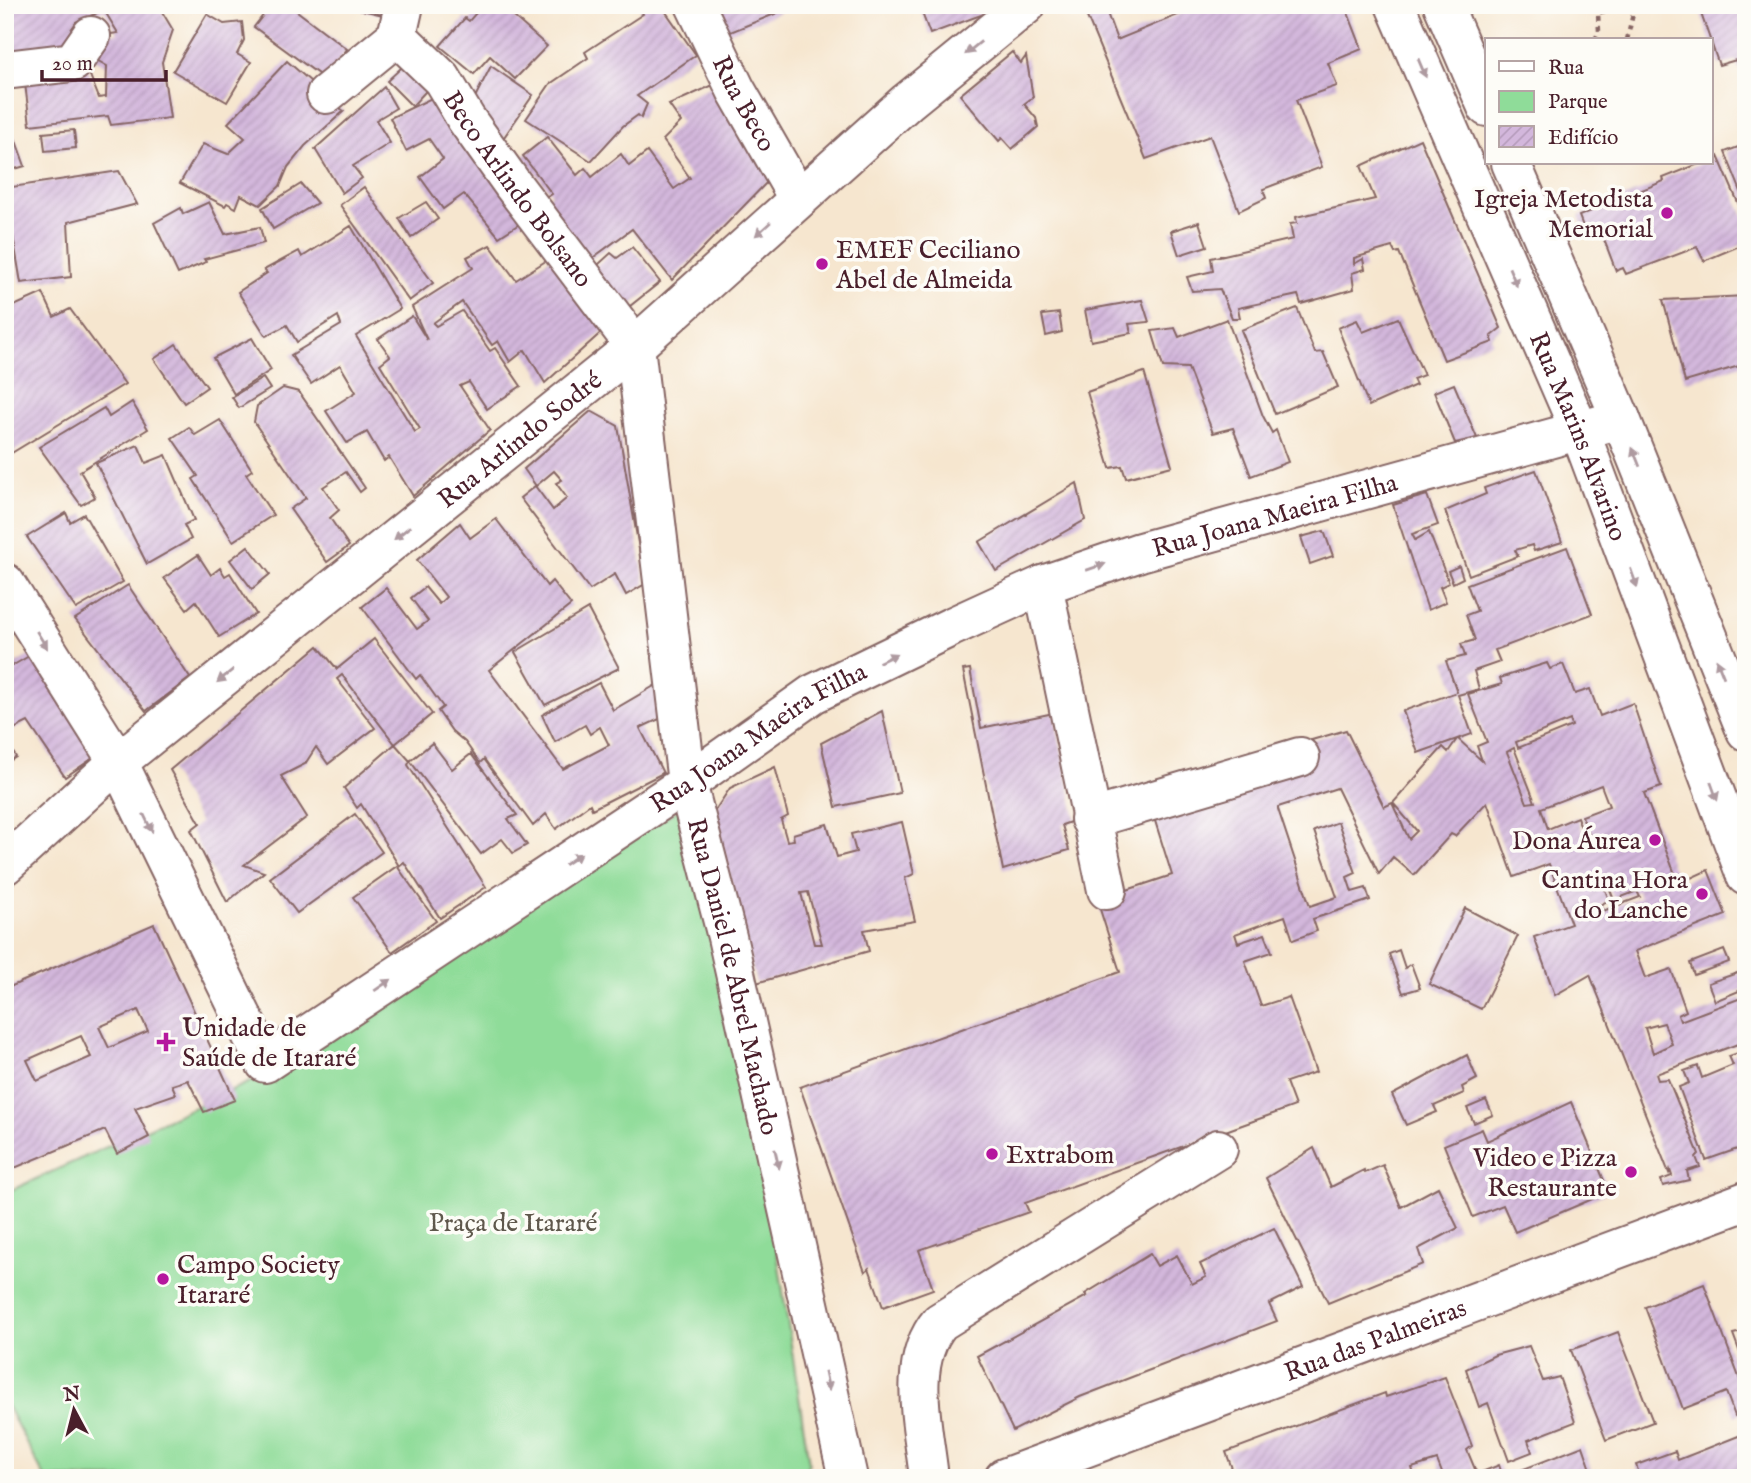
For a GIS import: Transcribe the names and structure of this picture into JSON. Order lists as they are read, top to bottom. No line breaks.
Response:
{"streets":{"street":["Rua Beco","Beco Arlindo Bolsano","Rua Marins Alvarino","Rua Arlindo Sodré","Rua Joana Maeira Filha","Rua Daniel de Abrel Machado","Rua das Palmeiras"]},"crossings":[["Rua Beco","Rua Arlindo Sodré"],["Beco Arlindo Bolsano","Rua Arlindo Sodré"],["Beco Arlindo Bolsano","Rua Daniel de Abrel Machado"],["Rua Marins Alvarino","Rua Joana Maeira Filha"],["Rua Arlindo Sodré","Rua Joana Maeira Filha"],["Rua Arlindo Sodré","Rua Daniel de Abrel Machado"],["Rua Joana Maeira Filha","Rua Daniel de Abrel Machado"]],"one_way":["Rua Arlindo Sodré","Rua Joana Maeira Filha","Rua Daniel de Abrel Machado"],"parks":["Praça de Itararé"],"places":{"other":["Igreja Metodista Memorial","EMEF Ceciliano Abel de Almeida","Dona Áurea","Cantina Hora do Lanche","Extrabom","Video e Pizza Restaurante","Campo Society Itararé"],"health":["Unidade de Saúde de Itararé"]},"legend":["Rua","Parque","Edifício"],"scale_bar":"20 m","north":"top"}
